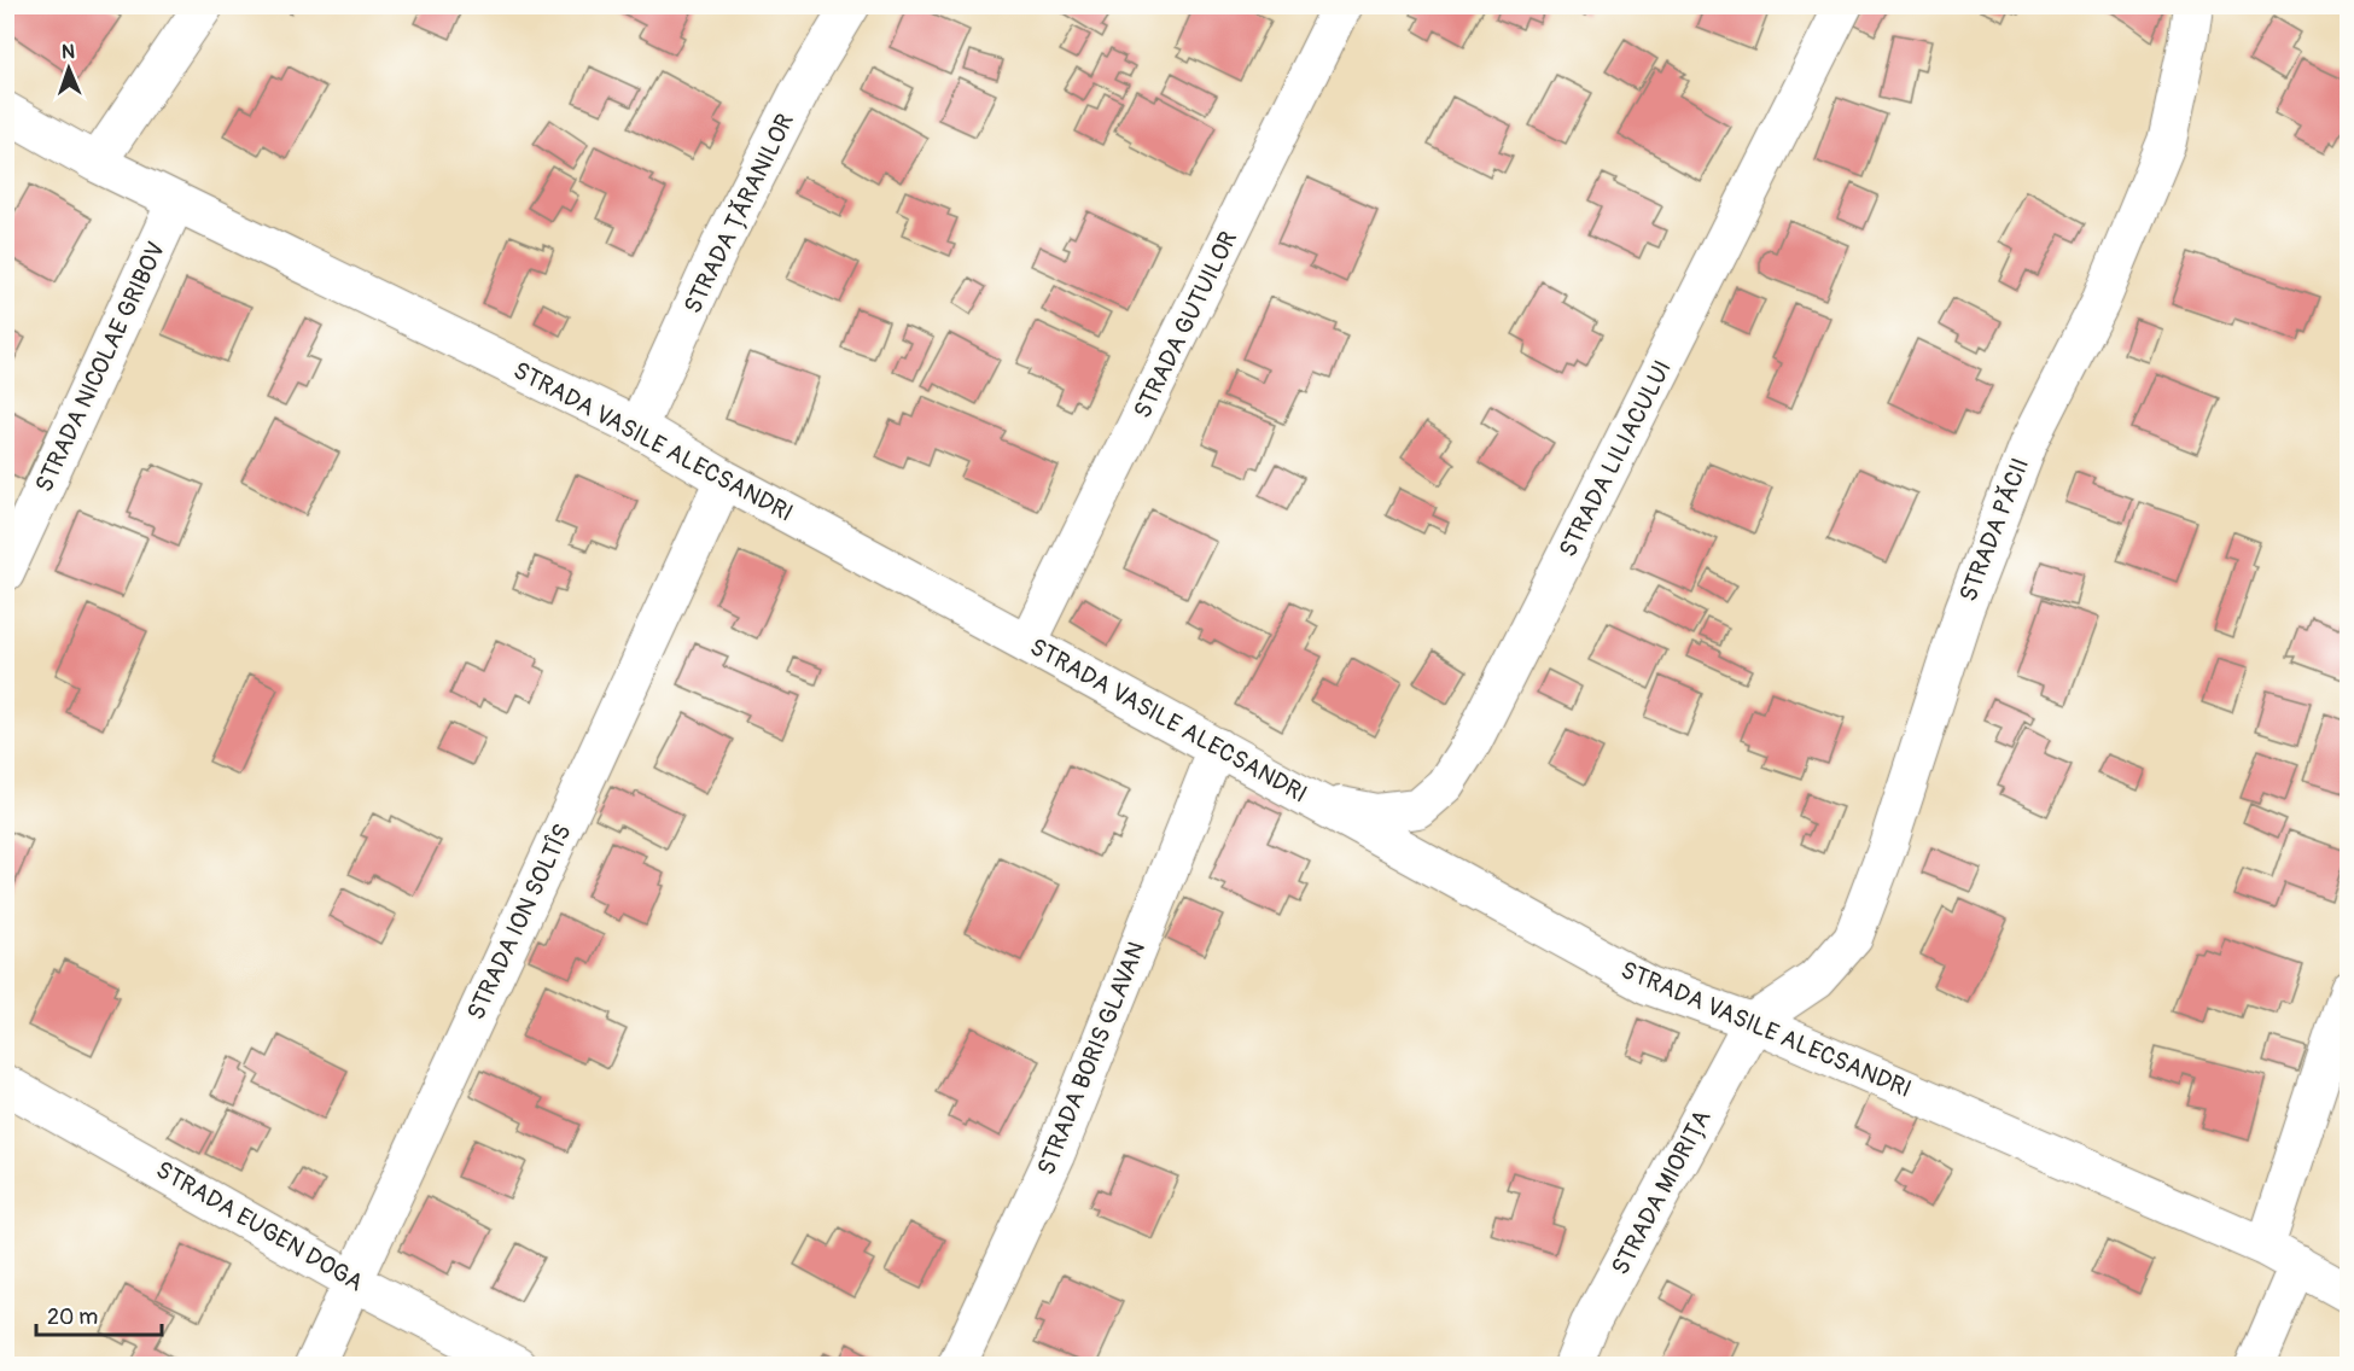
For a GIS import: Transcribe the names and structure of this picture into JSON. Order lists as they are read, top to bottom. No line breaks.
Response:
{"streets":{"street":["STRADA ȚĂRANILOR","STRADA GUTUILOR","STRADA NICOLAE GRIBOV","STRADA VASILE ALECSANDRI","STRADA LILIACULUI","STRADA PĂCII","STRADA ION SOLTÎS","STRADA BORIS GLAVAN","STRADA MIORIȚA","STRADA EUGEN DOGA"]},"crossings":[["STRADA ȚĂRANILOR","STRADA VASILE ALECSANDRI"],["STRADA GUTUILOR","STRADA VASILE ALECSANDRI"],["STRADA NICOLAE GRIBOV","STRADA VASILE ALECSANDRI"],["STRADA VASILE ALECSANDRI","STRADA LILIACULUI"],["STRADA VASILE ALECSANDRI","STRADA PĂCII"],["STRADA VASILE ALECSANDRI","STRADA ION SOLTÎS"],["STRADA VASILE ALECSANDRI","STRADA BORIS GLAVAN"],["STRADA VASILE ALECSANDRI","STRADA MIORIȚA"],["STRADA PĂCII","STRADA MIORIȚA"],["STRADA ION SOLTÎS","STRADA EUGEN DOGA"]],"scale_bar":"20 m","north":"top"}
